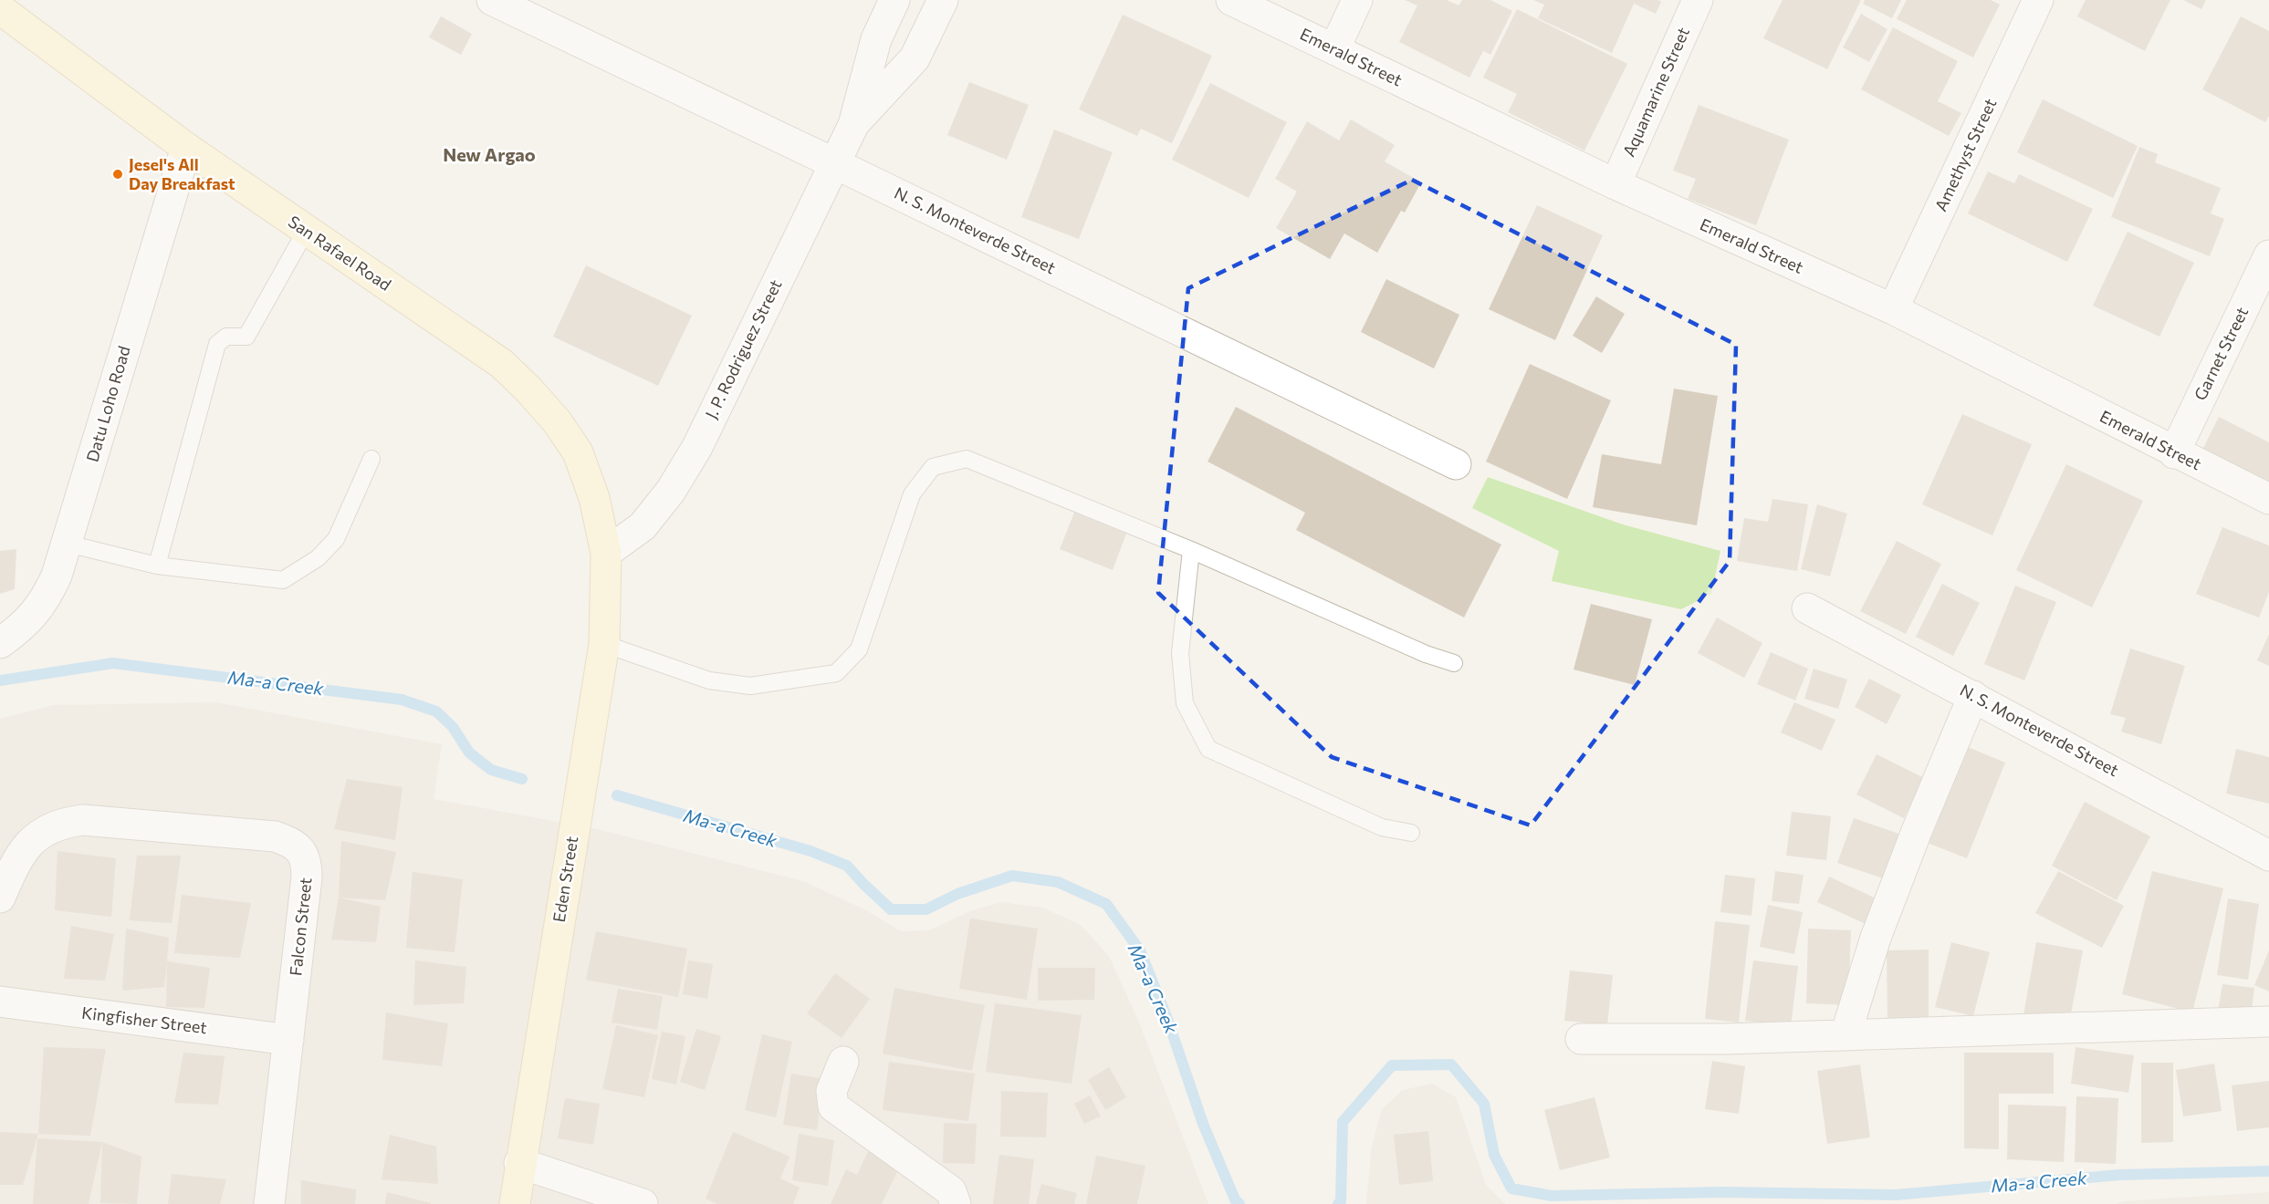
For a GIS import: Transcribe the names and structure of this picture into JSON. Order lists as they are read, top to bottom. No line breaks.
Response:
{"streets":{"main road":["San Rafael Road","Eden Street"],"street":["Emerald Street","Aquamarine Street","Amethyst Street","N. S. Monteverde Street","J. P. Rodriguez Street","Garnet Street","Datu Loho Road","Falcon Street","Kingfisher Street"]},"crossings":[["Emerald Street","Aquamarine Street"],["Emerald Street","Amethyst Street"],["Emerald Street","Garnet Street"],["N. S. Monteverde Street","J. P. Rodriguez Street"],["San Rafael Road","J. P. Rodriguez Street"],["San Rafael Road","Datu Loho Road"],["San Rafael Road","Eden Street"],["J. P. Rodriguez Street","Eden Street"],["Falcon Street","Kingfisher Street"]],"districts":["New Argao"],"water":["Ma-a Creek"],"places":["Jesel's All Day Breakfast"]}
